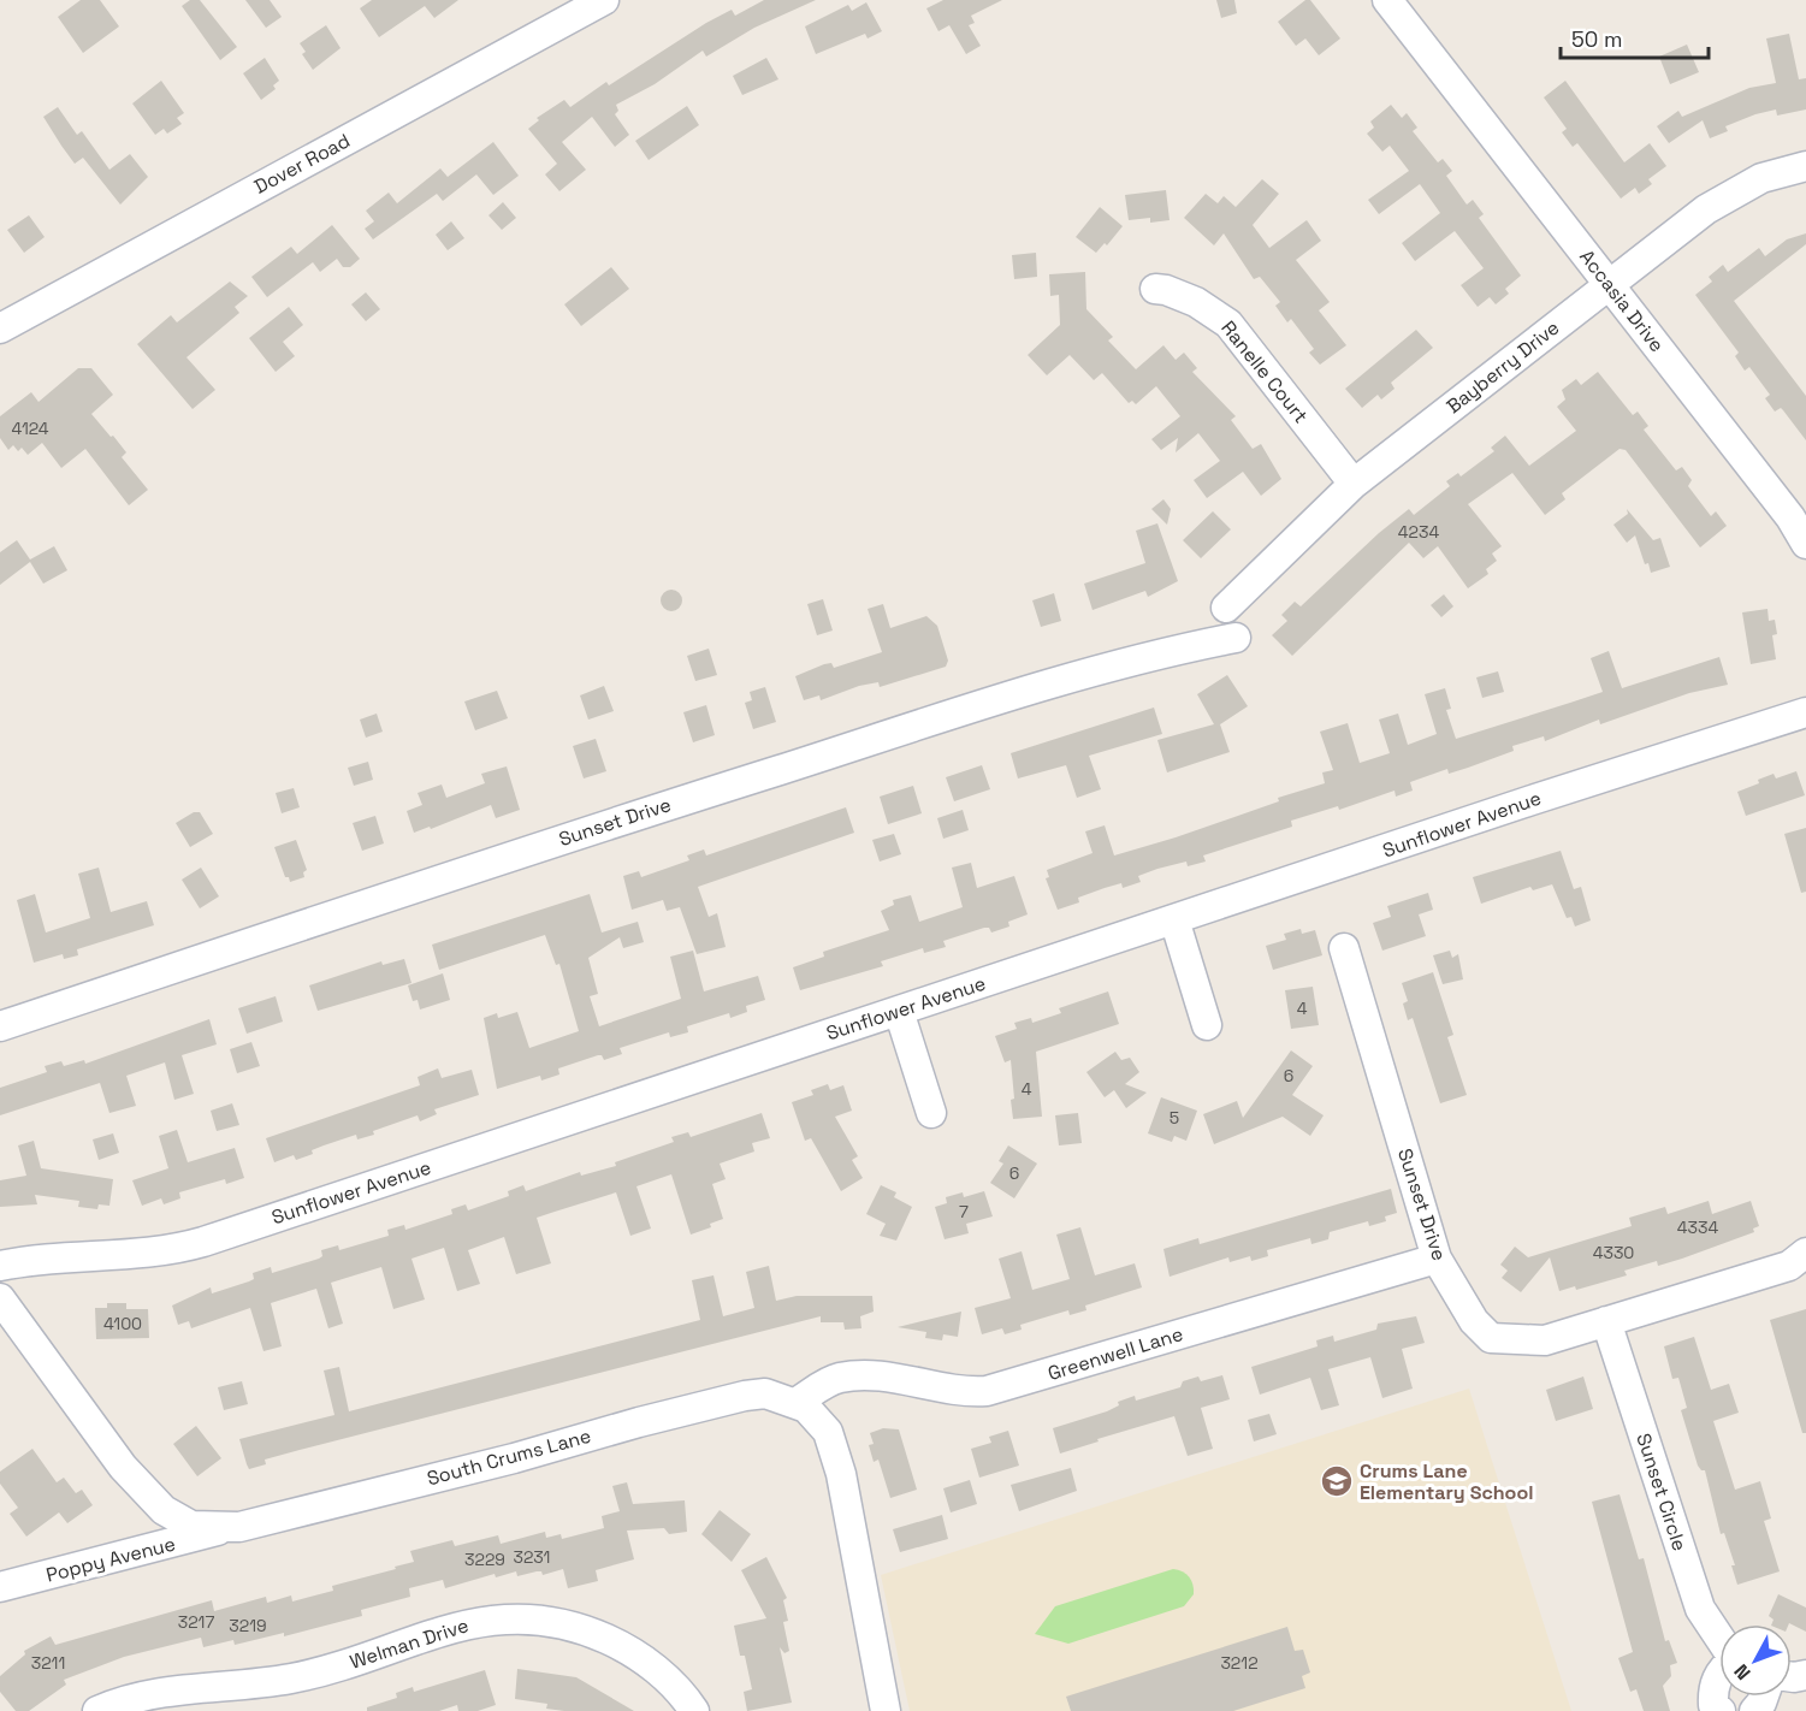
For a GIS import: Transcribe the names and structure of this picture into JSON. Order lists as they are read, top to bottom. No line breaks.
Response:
{"streets":{"street":["Dover Road","Accasia Drive","Bayberry Drive","Ranelle Court","Sunset Drive","Sunflower Avenue","Greenwell Lane","South Crums Lane","Sunset Circle","Poppy Avenue","Welman Drive"]},"crossings":[["Accasia Drive","Bayberry Drive"],["Bayberry Drive","Ranelle Court"],["Sunset Drive","Greenwell Lane"],["Sunset Drive","Sunset Circle"],["Greenwell Lane","South Crums Lane"],["South Crums Lane","Poppy Avenue"]],"places":{"school or university":["Crums Lane Elementary School"]},"house_numbers":["4124","4234","4","6","4","5","6","7","4334","4330","4100","3231","3229","3217","3219","3211","3212"],"scale_bar":"50 m","north":"bottom left"}
